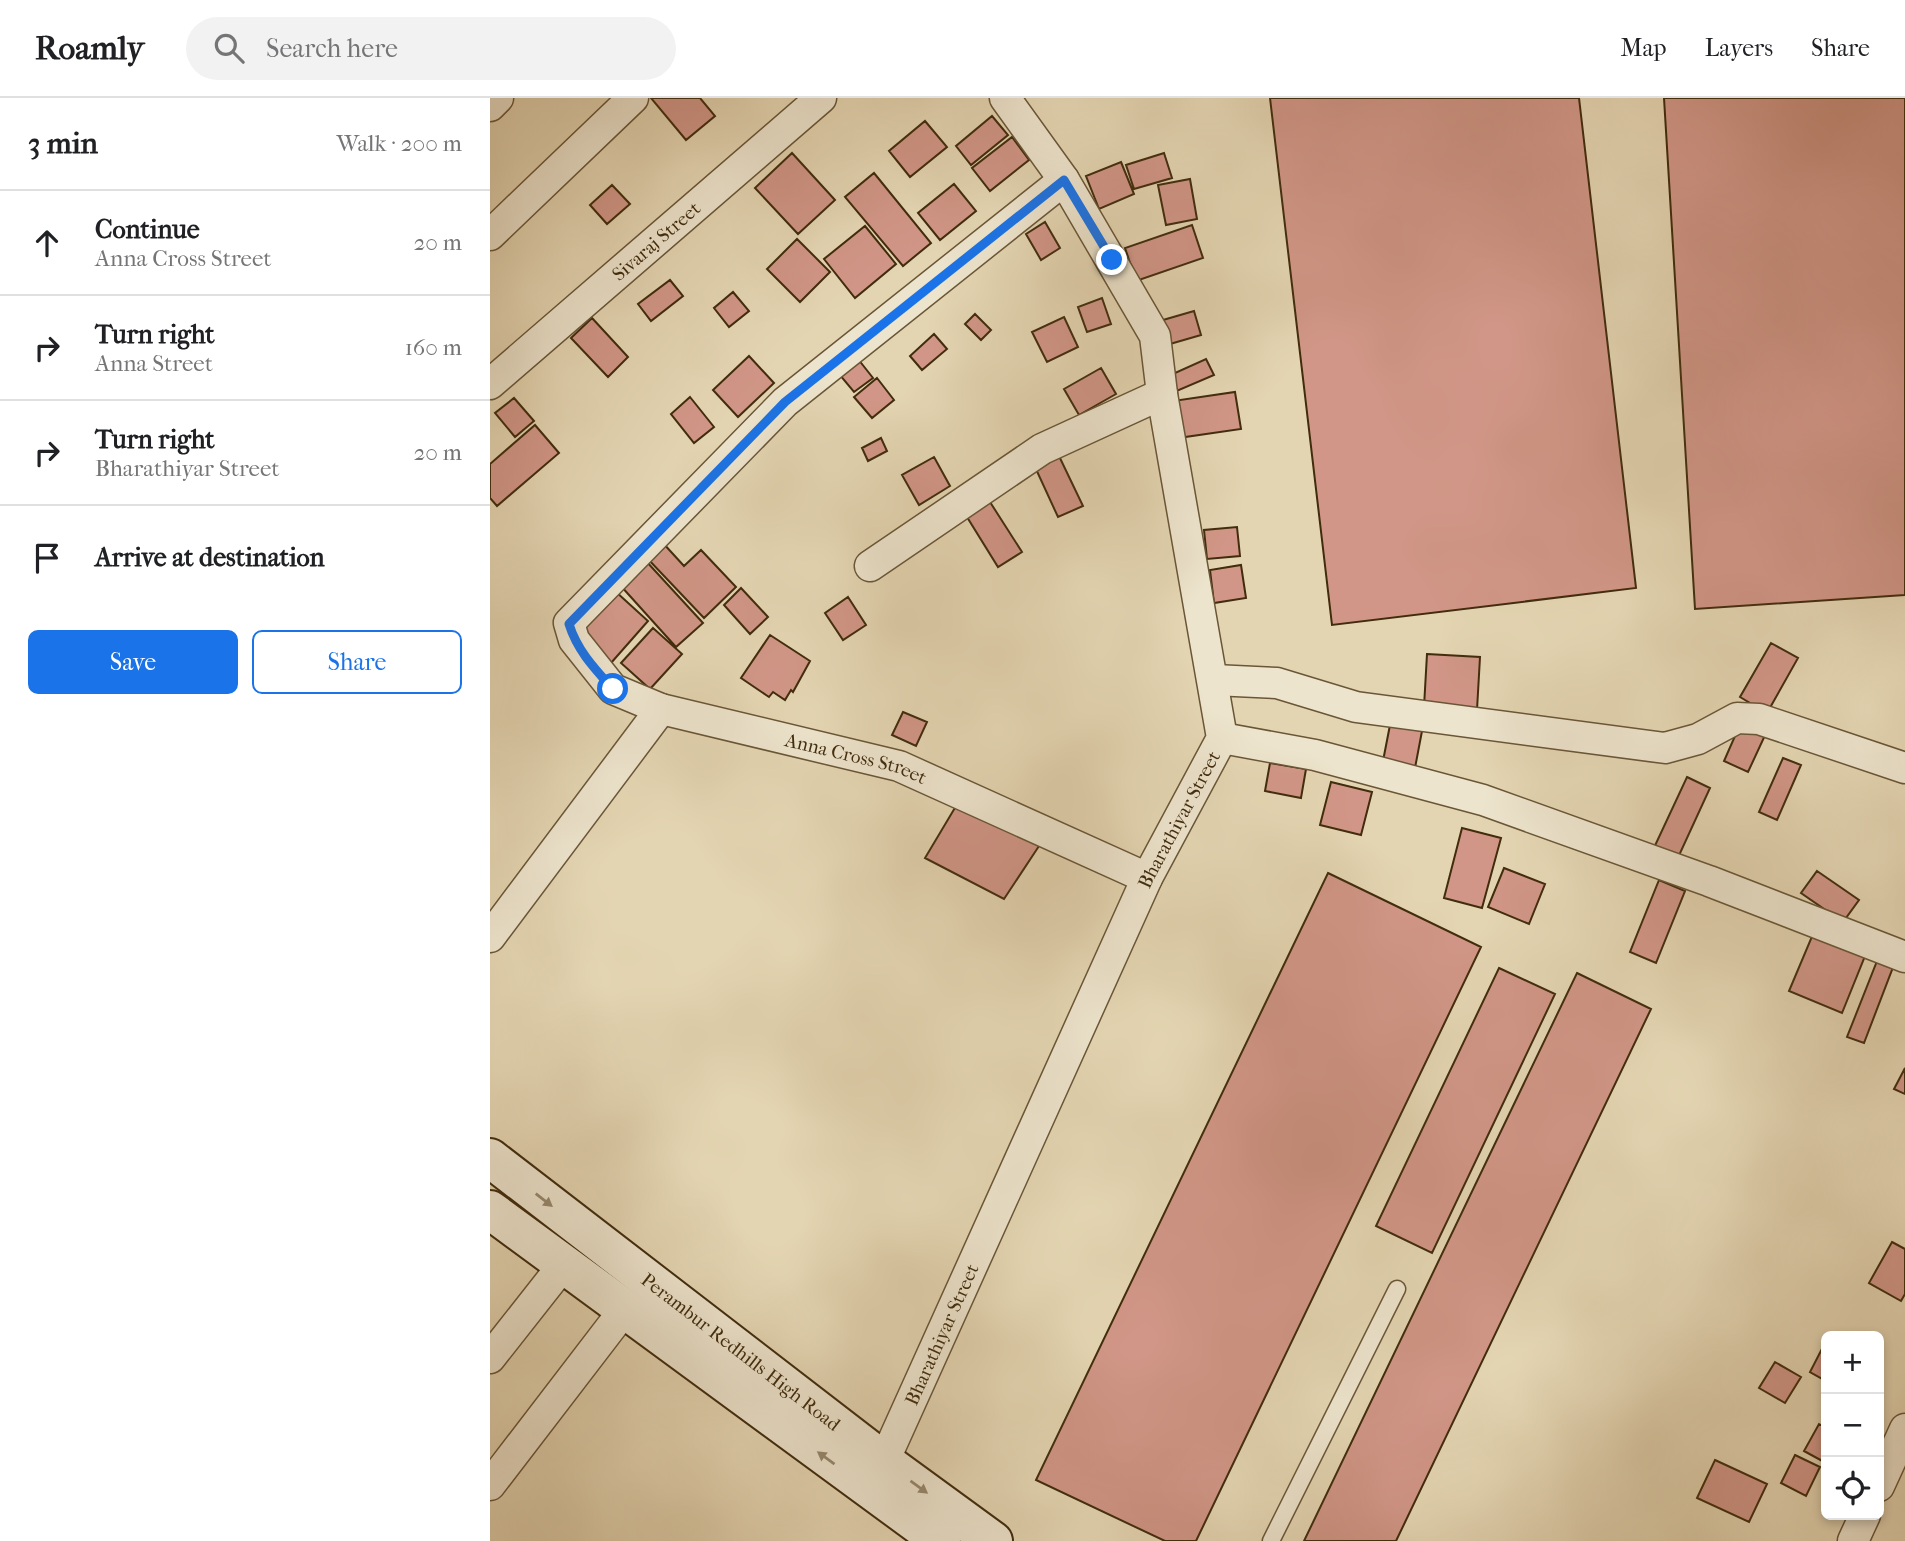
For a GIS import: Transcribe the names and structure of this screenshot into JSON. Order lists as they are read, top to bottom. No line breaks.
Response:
{"streets":{"main road":["Perambur Redhills High Road"],"street":["Sivaraj Street","Anna Cross Street","Bharathiyar Street"]},"crossings":[["Anna Cross Street","Bharathiyar Street"],["Bharathiyar Street","Perambur Redhills High Road"]],"page":{"header":"Roamly","search":"Search here","nav":["Map","Layers","Share"],"heading":["3 min","Walk · 200 m"],"list":[["Continue","Anna Cross Street","20 m"],["Turn right","Anna Street","160 m"],["Turn right","Bharathiyar Street","20 m"],"Arrive at destination"],"buttons":["Save","Share"],"map_buttons":["+","−"]}}
